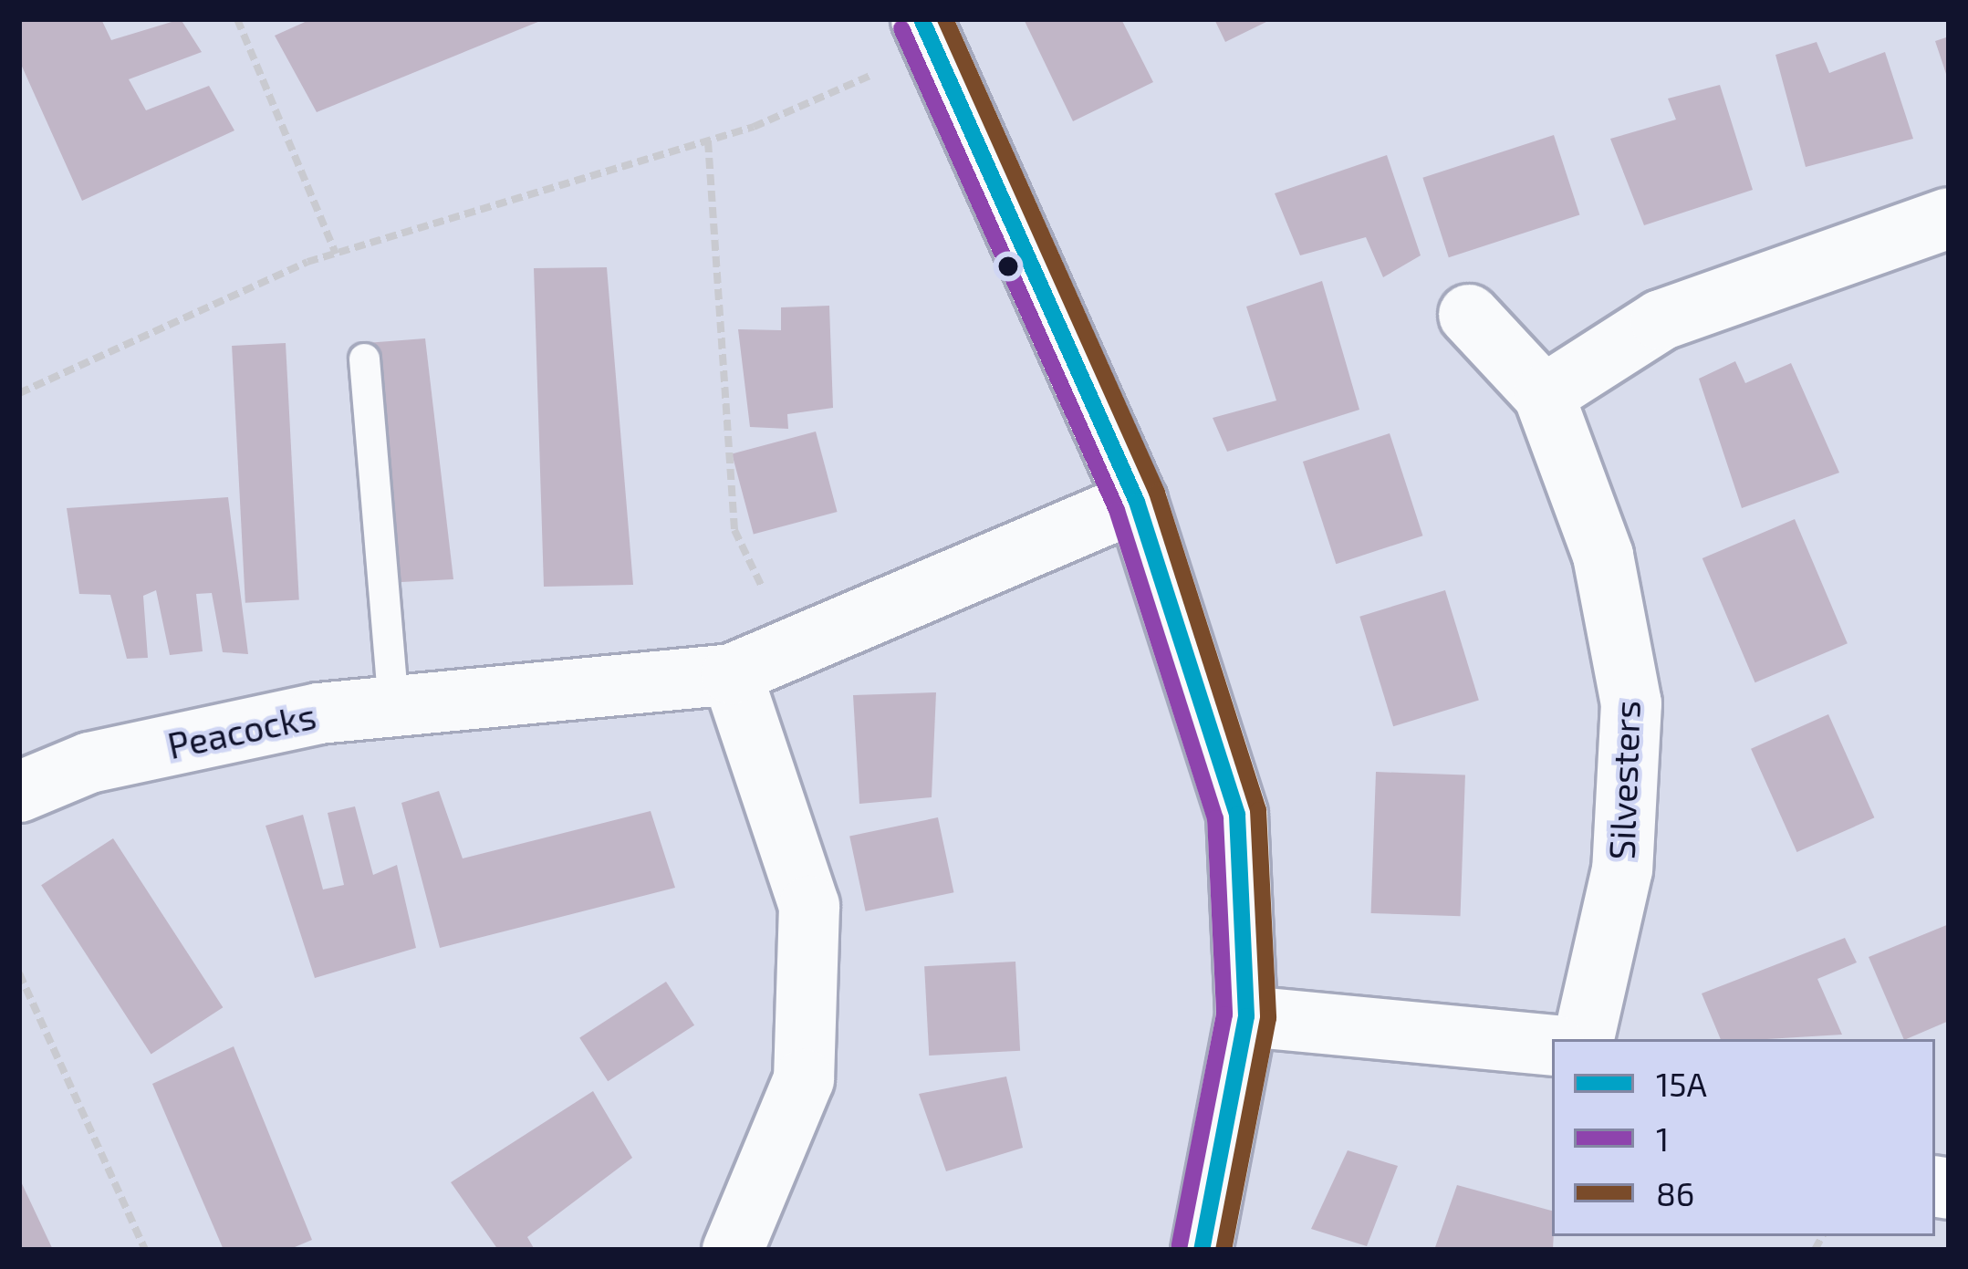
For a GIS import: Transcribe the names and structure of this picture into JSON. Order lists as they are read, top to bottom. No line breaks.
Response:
{"streets":{"street":["Peacocks","Silvesters"]},"lines":["transit line 15A","transit line 86","transit line 1"],"legend":["15A","1","86"]}
